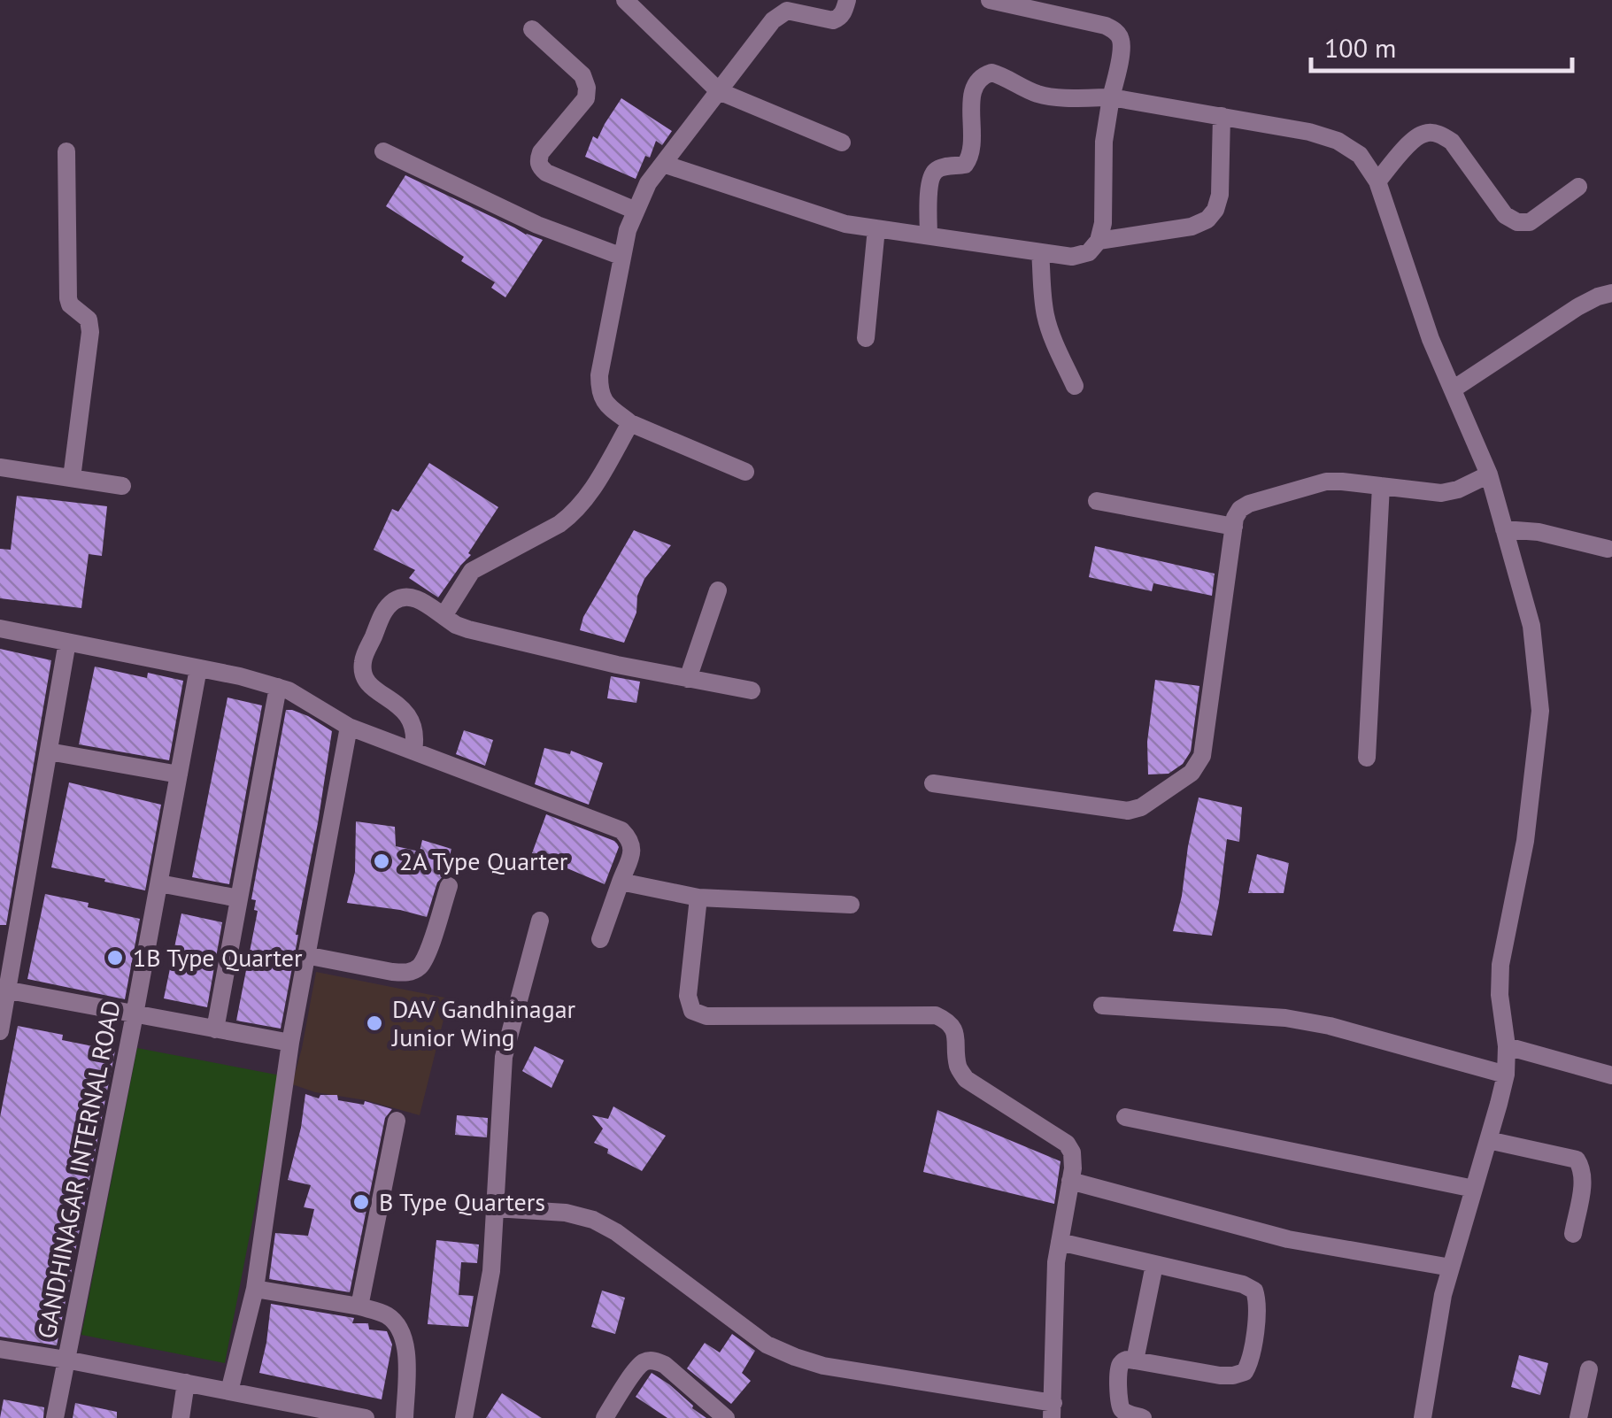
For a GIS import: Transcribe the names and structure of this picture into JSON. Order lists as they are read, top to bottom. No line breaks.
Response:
{"streets":{"street":["GANDHINAGAR INTERNAL ROAD"]},"places":["2A Type Quarter","1B Type Quarter","DAV Gandhinagar Junior Wing","B Type Quarters"],"scale_bar":"100 m"}
